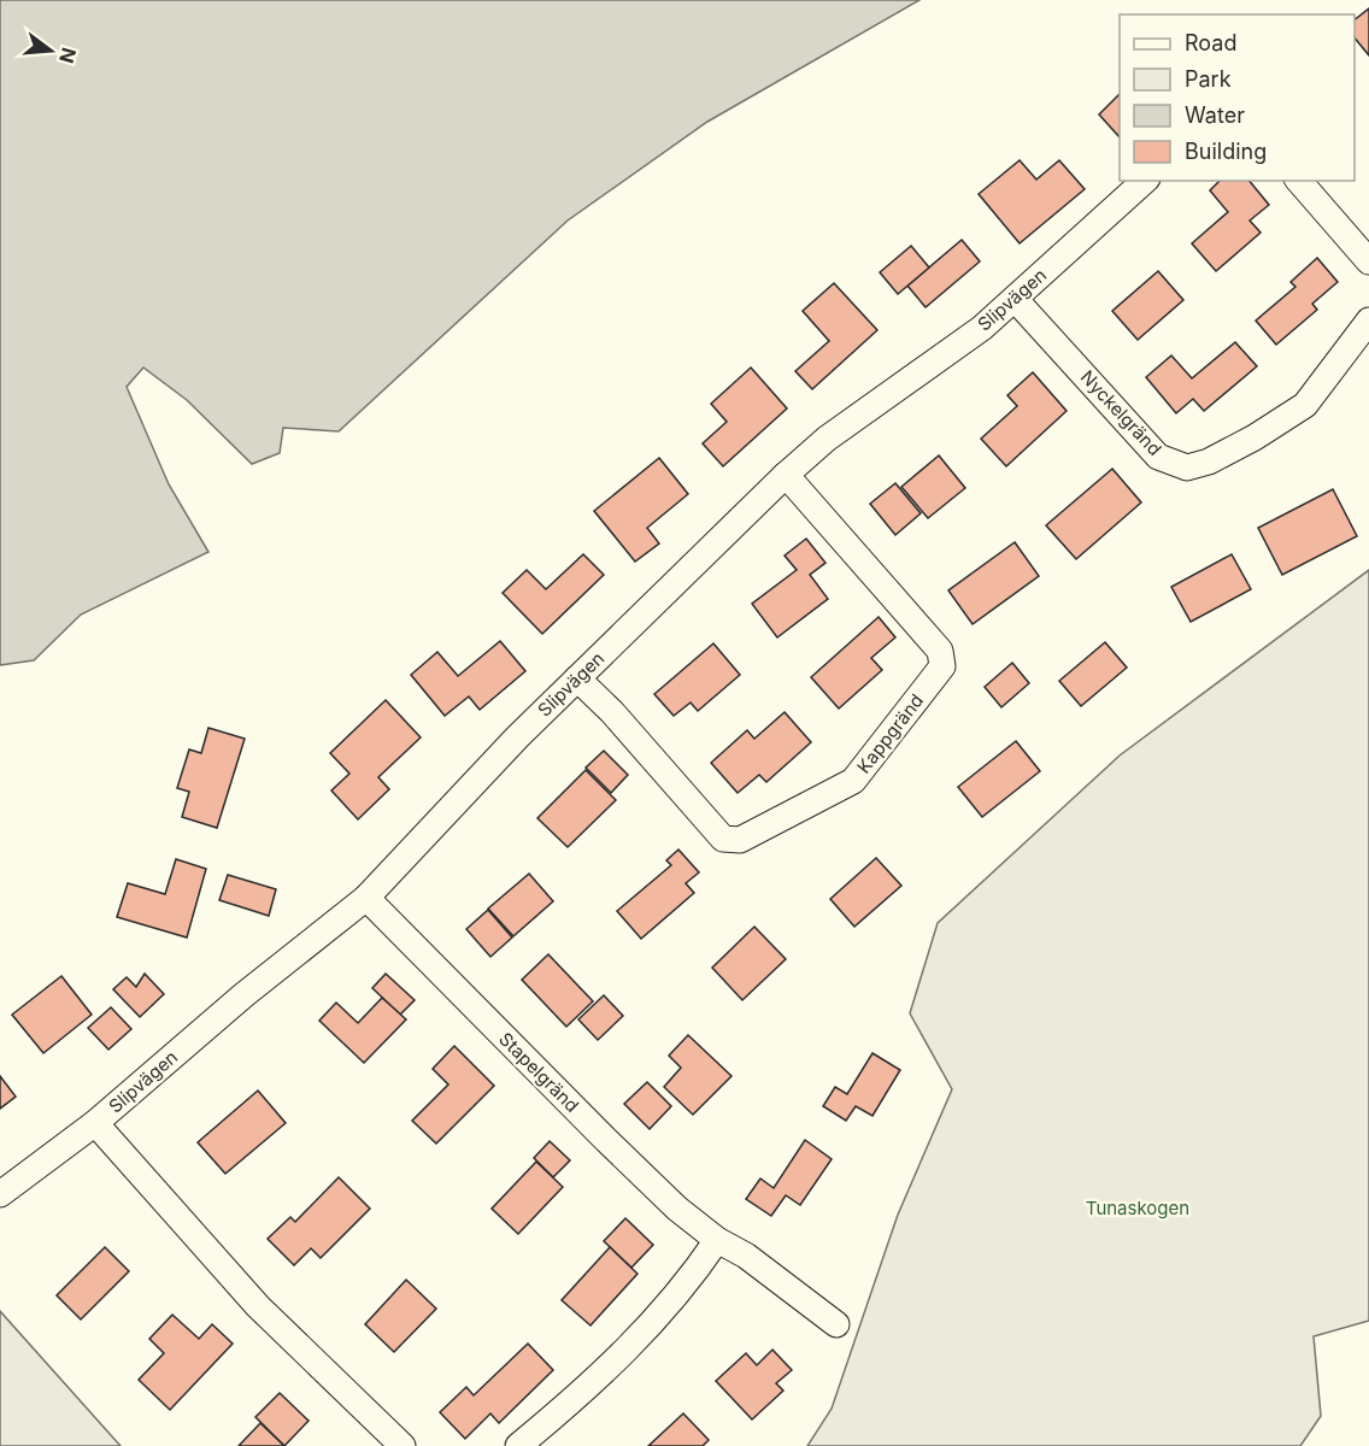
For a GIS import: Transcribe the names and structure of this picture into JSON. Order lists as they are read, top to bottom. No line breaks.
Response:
{"streets":{"street":["Slipvägen","Nyckelgränd","Kappgränd","Stapelgränd"]},"crossings":[["Slipvägen","Nyckelgränd"],["Slipvägen","Kappgränd"],["Slipvägen","Stapelgränd"]],"parks":["Tunaskogen"],"legend":["Road","Park","Water","Building"],"north":"right"}
